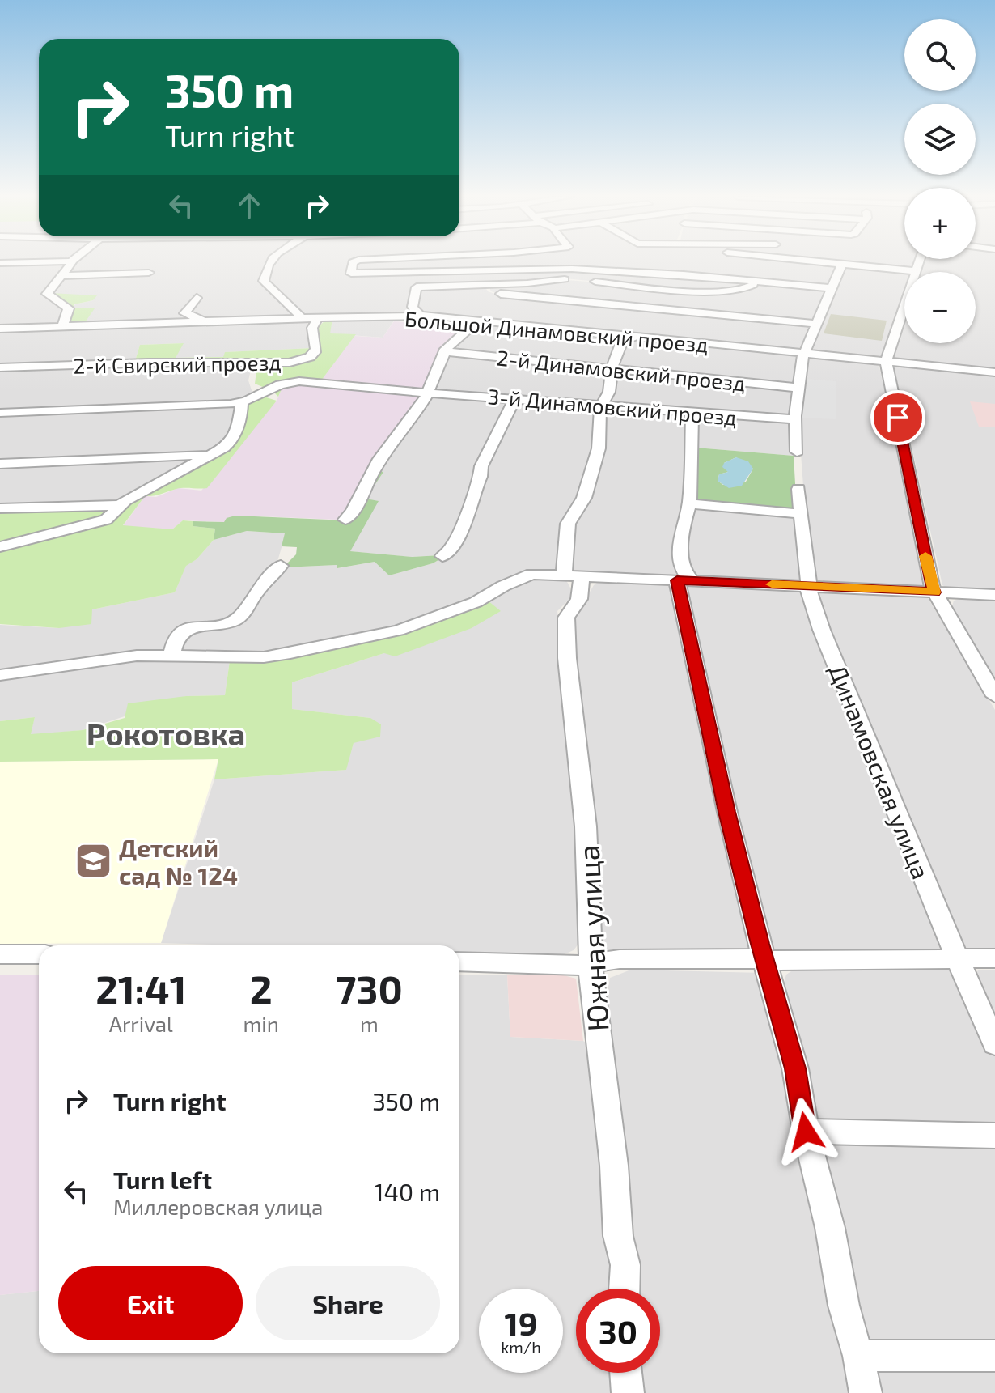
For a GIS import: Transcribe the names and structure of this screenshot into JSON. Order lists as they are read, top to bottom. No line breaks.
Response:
{"streets":{"street":["Большой Динамовский проезд","2-й Свирский проезд","2-й Динамовский проезд","3-й Динамовский проезд","Динамовская улица","Южная улица"]},"crossings":[["Большой Динамовский проезд","2-й Свирский проезд"],["Большой Динамовский проезд","Южная улица"],["2-й Динамовский проезд","Южная улица"],["3-й Динамовский проезд","Южная улица"]],"districts":["Рокотовка"],"places":{"school or university":["Детский сад № 124"]},"page":{"map_buttons":["+","−"],"turn":["350 m","Turn right"],"eta":["21:41","Arrival","2","min","730","m"],"list":[{"name":"Turn right","value":"350 m"},{"name":"Turn left","note":"Миллеровская улица","value":"140 m"}],"buttons":["Exit","Share"],"speed":"19 km/h","limit":"30"}}
